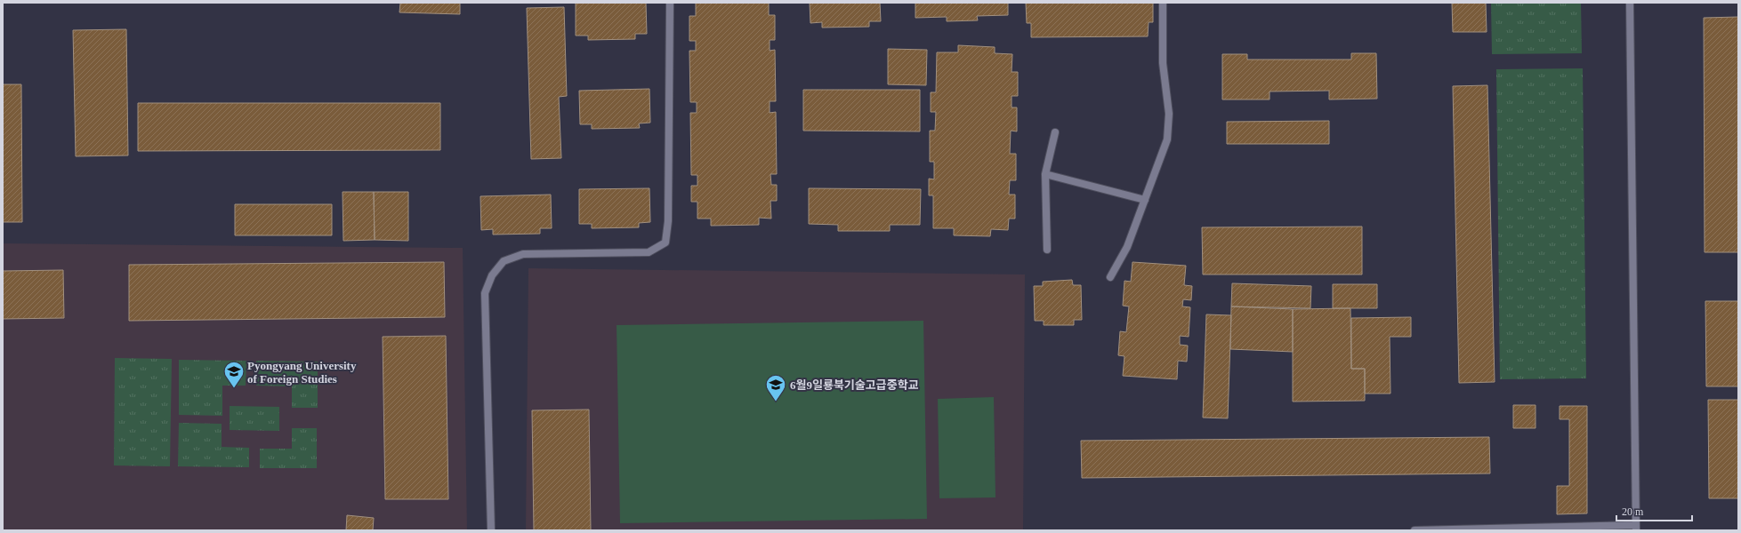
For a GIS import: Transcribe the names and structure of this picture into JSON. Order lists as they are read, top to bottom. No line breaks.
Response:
{"places":{"school or university":["Pyongyang University of Foreign Studies","6월9일룡북기술고급중학교"]},"scale_bar":"20 m"}
